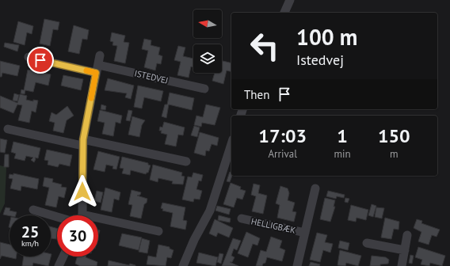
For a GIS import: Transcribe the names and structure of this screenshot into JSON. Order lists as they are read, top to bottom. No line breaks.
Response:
{"streets":{"street":["ISTEDVEJ","HELLIGBÆK"]},"north":"left","page":{"turn":["100 m","Istedvej"],"then":"Then","eta":["17:03","Arrival","1","min","150","m"],"speed":"25 km/h","limit":"30"}}
